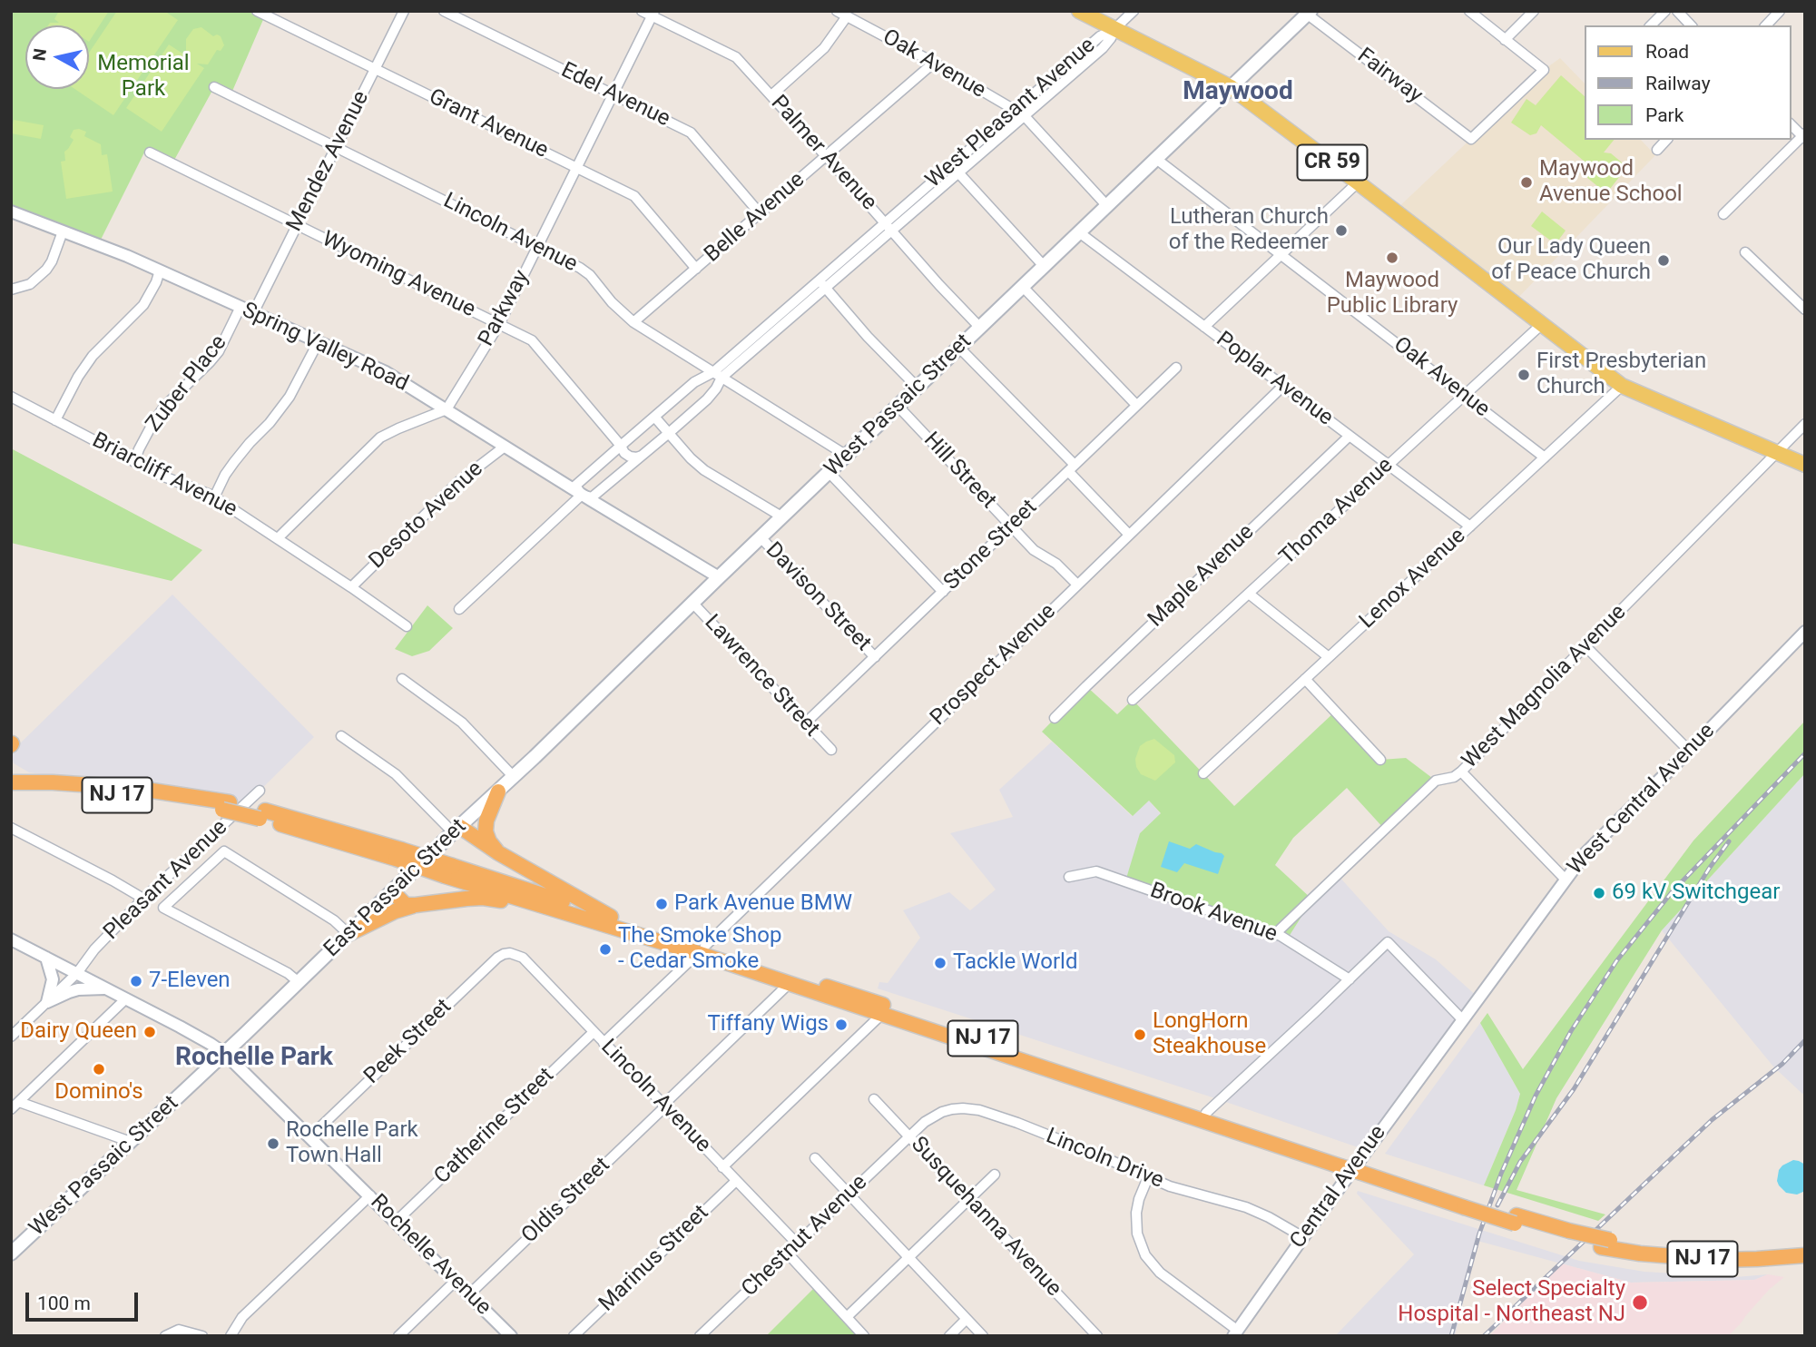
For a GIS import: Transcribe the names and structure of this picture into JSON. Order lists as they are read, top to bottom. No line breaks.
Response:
{"streets":{"highway":["NJ 17"],"main road":["CR 59","West Passaic Street","East Passaic Street"],"street":["Oak Avenue","Fairway","Edel Avenue","West Pleasant Avenue","Grant Avenue","Palmer Avenue","Mendez Avenue","Belle Avenue","Lincoln Avenue","Wyoming Avenue","Parkway","Spring Valley Road","Poplar Avenue","Zuber Place","Hill Street","Briarcliff Avenue","Thoma Avenue","Desoto Avenue","Stone Street","Maple Avenue","Lenox Avenue","Davison Street","Prospect Avenue","Lawrence Street","West Magnolia Avenue","West Central Avenue","Pleasant Avenue","Brook Avenue","Peek Street","Catherine Street","Lincoln Drive","Central Avenue","Oldis Street","Susquehanna Avenue","Chestnut Avenue","Rochelle Avenue","Marinus Street"]},"crossings":[["Oak Avenue","West Pleasant Avenue"],["Oak Avenue","Belle Avenue"],["Oak Avenue","West Passaic Street"],["Oak Avenue","Thoma Avenue"],["Oak Avenue","Lenox Avenue"],["Fairway","West Passaic Street"],["Edel Avenue","Belle Avenue"],["Edel Avenue","Parkway"],["West Pleasant Avenue","Palmer Avenue"],["West Pleasant Avenue","CR 59"],["West Pleasant Avenue","Lincoln Avenue"],["West Pleasant Avenue","Wyoming Avenue"],["West Pleasant Avenue","Spring Valley Road"],["Grant Avenue","Mendez Avenue"],["Grant Avenue","Belle Avenue"],["Grant Avenue","Parkway"],["Palmer Avenue","Belle Avenue"],["Palmer Avenue","Parkway"],["Palmer Avenue","West Passaic Street"],["Mendez Avenue","Lincoln Avenue"],["Mendez Avenue","Wyoming Avenue"],["Mendez Avenue","Spring Valley Road"],["CR 59","West Passaic Street"],["CR 59","Thoma Avenue"],["CR 59","Lenox Avenue"],["CR 59","West Magnolia Avenue"],["Belle Avenue","Lincoln Avenue"],["Lincoln Avenue","Parkway"],["Lincoln Avenue","West Passaic Street"],["Lincoln Avenue","Prospect Avenue"],["Lincoln Avenue","Peek Street"],["Lincoln Avenue","Catherine Street"],["Lincoln Avenue","Oldis Street"],["Lincoln Avenue","Chestnut Avenue"],["Lincoln Avenue","Marinus Street"],["Wyoming Avenue","Parkway"],["Parkway","Spring Valley Road"],["Spring Valley Road","Zuber Place"],["Spring Valley Road","West Passaic Street"],["Spring Valley Road","Desoto Avenue"],["Poplar Avenue","West Passaic Street"],["Poplar Avenue","Thoma Avenue"],["Poplar Avenue","Maple Avenue"],["Poplar Avenue","Lenox Avenue"],["Poplar Avenue","Prospect Avenue"],["Zuber Place","Briarcliff Avenue"],["West Passaic Street","Hill Street"],["West Passaic Street","Davison Street"],["West Passaic Street","Lawrence Street"],["West Passaic Street","East Passaic Street"],["West Passaic Street","Rochelle Avenue"],["Hill Street","Stone Street"],["Hill Street","Prospect Avenue"],["Briarcliff Avenue","Desoto Avenue"],["Stone Street","Davison Street"],["Stone Street","Lawrence Street"],["Prospect Avenue","NJ 17"],["West Magnolia Avenue","Brook Avenue"],["NJ 17","Oldis Street"],["West Central Avenue","Central Avenue"],["Pleasant Avenue","East Passaic Street"],["Pleasant Avenue","Rochelle Avenue"],["East Passaic Street","Rochelle Avenue"],["Peek Street","Rochelle Avenue"],["Catherine Street","Rochelle Avenue"],["Lincoln Drive","Central Avenue"],["Lincoln Drive","Susquehanna Avenue"],["Lincoln Drive","Chestnut Avenue"],["Oldis Street","Rochelle Avenue"],["Susquehanna Avenue","Chestnut Avenue"]],"districts":["Maywood","Rochelle Park"],"parks":["Memorial Park"],"places":["Maywood Avenue School","Lutheran Church of the Redeemer","Maywood Public Library","Our Lady Queen of Peace Church","First Presbyterian Church","69 kV Switchgear","Park Avenue BMW","The Smoke Shop - Cedar Smoke","Tackle World","7-Eleven","Tiffany Wigs","Dairy Queen","LongHorn Steakhouse","Domino's","Rochelle Park Town Hall","Select Specialty Hospital - Northeast NJ"],"legend":["Road","Railway","Park"],"scale_bar":"100 m","north":"left"}
